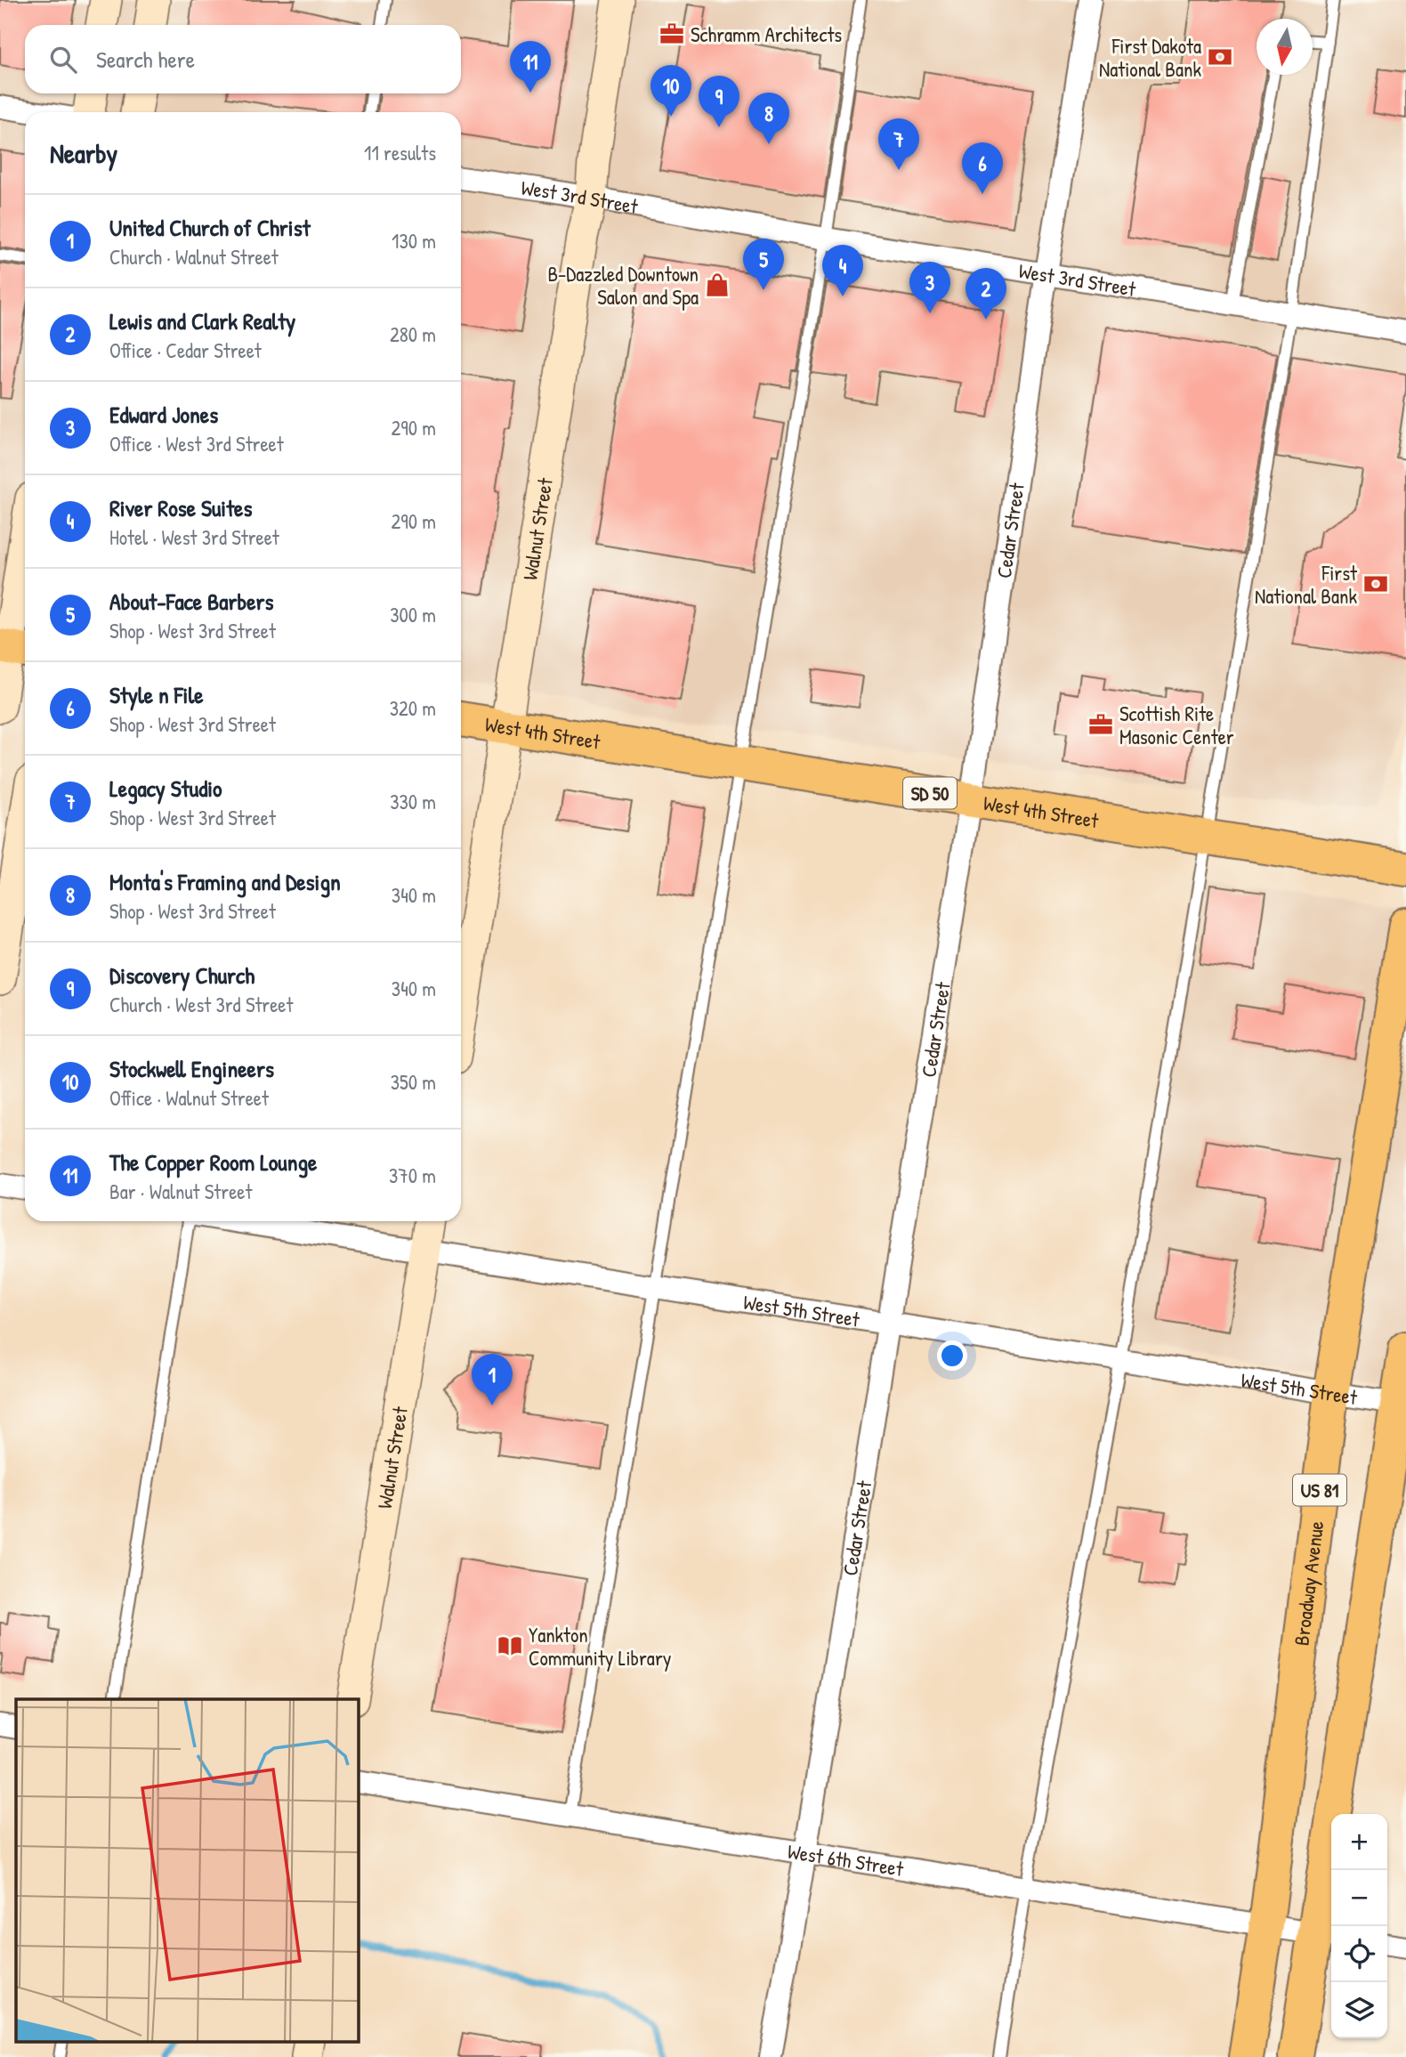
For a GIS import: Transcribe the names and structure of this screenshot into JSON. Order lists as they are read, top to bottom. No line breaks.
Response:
{"streets":{"highway":["West 4th Street","SD 50","US 81","Broadway Avenue"],"street":["West 3rd Street","Walnut Street","Cedar Street","West 5th Street","West 6th Street"]},"crossings":[["West 3rd Street","Walnut Street"],["West 3rd Street","Cedar Street"],["Walnut Street","West 4th Street"],["Walnut Street","West 5th Street"],["Cedar Street","West 4th Street"],["Cedar Street","West 5th Street"],["Cedar Street","West 6th Street"],["West 5th Street","Broadway Avenue"],["Broadway Avenue","West 6th Street"]],"places":{"office":["Schramm Architects","Scottish Rite Masonic Center"],"bank":["First Dakota National Bank","First National Bank"],"shop":["B-Dazzled Downtown Salon and Spa"],"library":["Yankton Community Library"]},"north":"bottom","page":{"search":"Search here","pins":["11","10","9","8","7","6","5","4","3","2","1"],"heading":["Nearby","11 results"],"list":[{"mark":"1","name":"United Church of Christ","note":"Church · Walnut Street","value":"130 m"},{"mark":"2","name":"Lewis and Clark Realty","note":"Office · Cedar Street","value":"280 m"},{"mark":"3","name":"Edward Jones","note":"Office · West 3rd Street","value":"290 m"},{"mark":"4","name":"River Rose Suites","note":"Hotel · West 3rd Street","value":"290 m"},{"mark":"5","name":"About-Face Barbers","note":"Shop · West 3rd Street","value":"300 m"},{"mark":"6","name":"Style n File","note":"Shop · West 3rd Street","value":"320 m"},{"mark":"7","name":"Legacy Studio","note":"Shop · West 3rd Street","value":"330 m"},{"mark":"8","name":"Monta's Framing and Design","note":"Shop · West 3rd Street","value":"340 m"},{"mark":"9","name":"Discovery Church","note":"Church · West 3rd Street","value":"340 m"},{"mark":"10","name":"Stockwell Engineers","note":"Office · Walnut Street","value":"350 m"},{"mark":"11","name":"The Copper Room Lounge","note":"Bar · Walnut Street","value":"370 m"}],"map_buttons":["+","−"]}}
